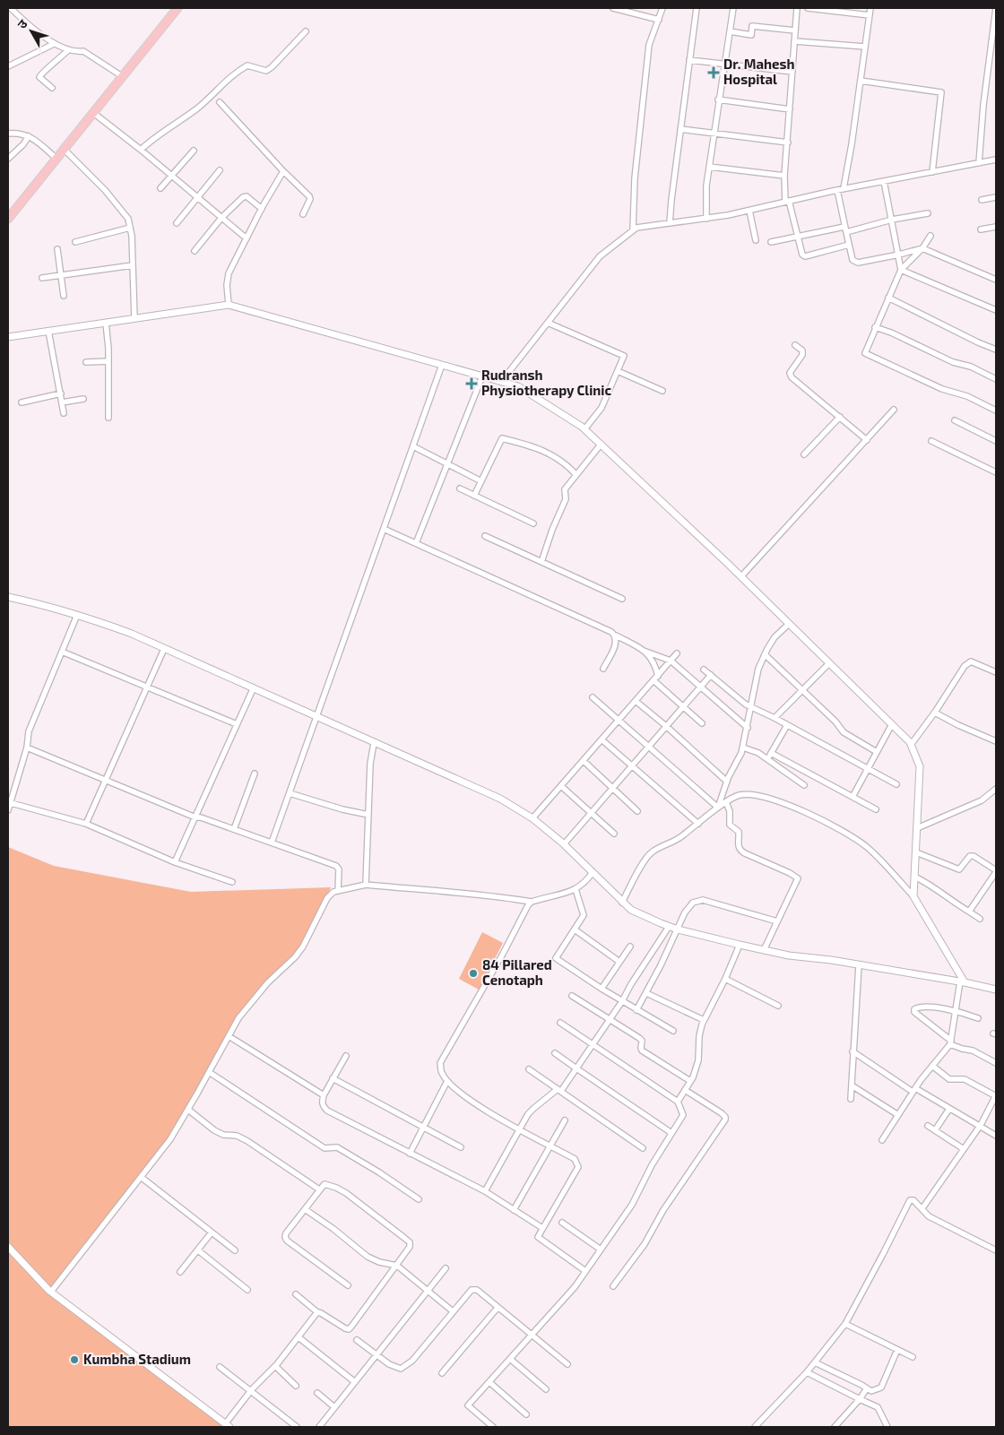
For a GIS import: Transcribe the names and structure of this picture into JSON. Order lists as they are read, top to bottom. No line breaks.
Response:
{"places":{"health":["Dr. Mahesh Hospital","Rudransh Physiotherapy Clinic"],"other":["84 Pillared Cenotaph","Kumbha Stadium"]},"north":"top left"}
